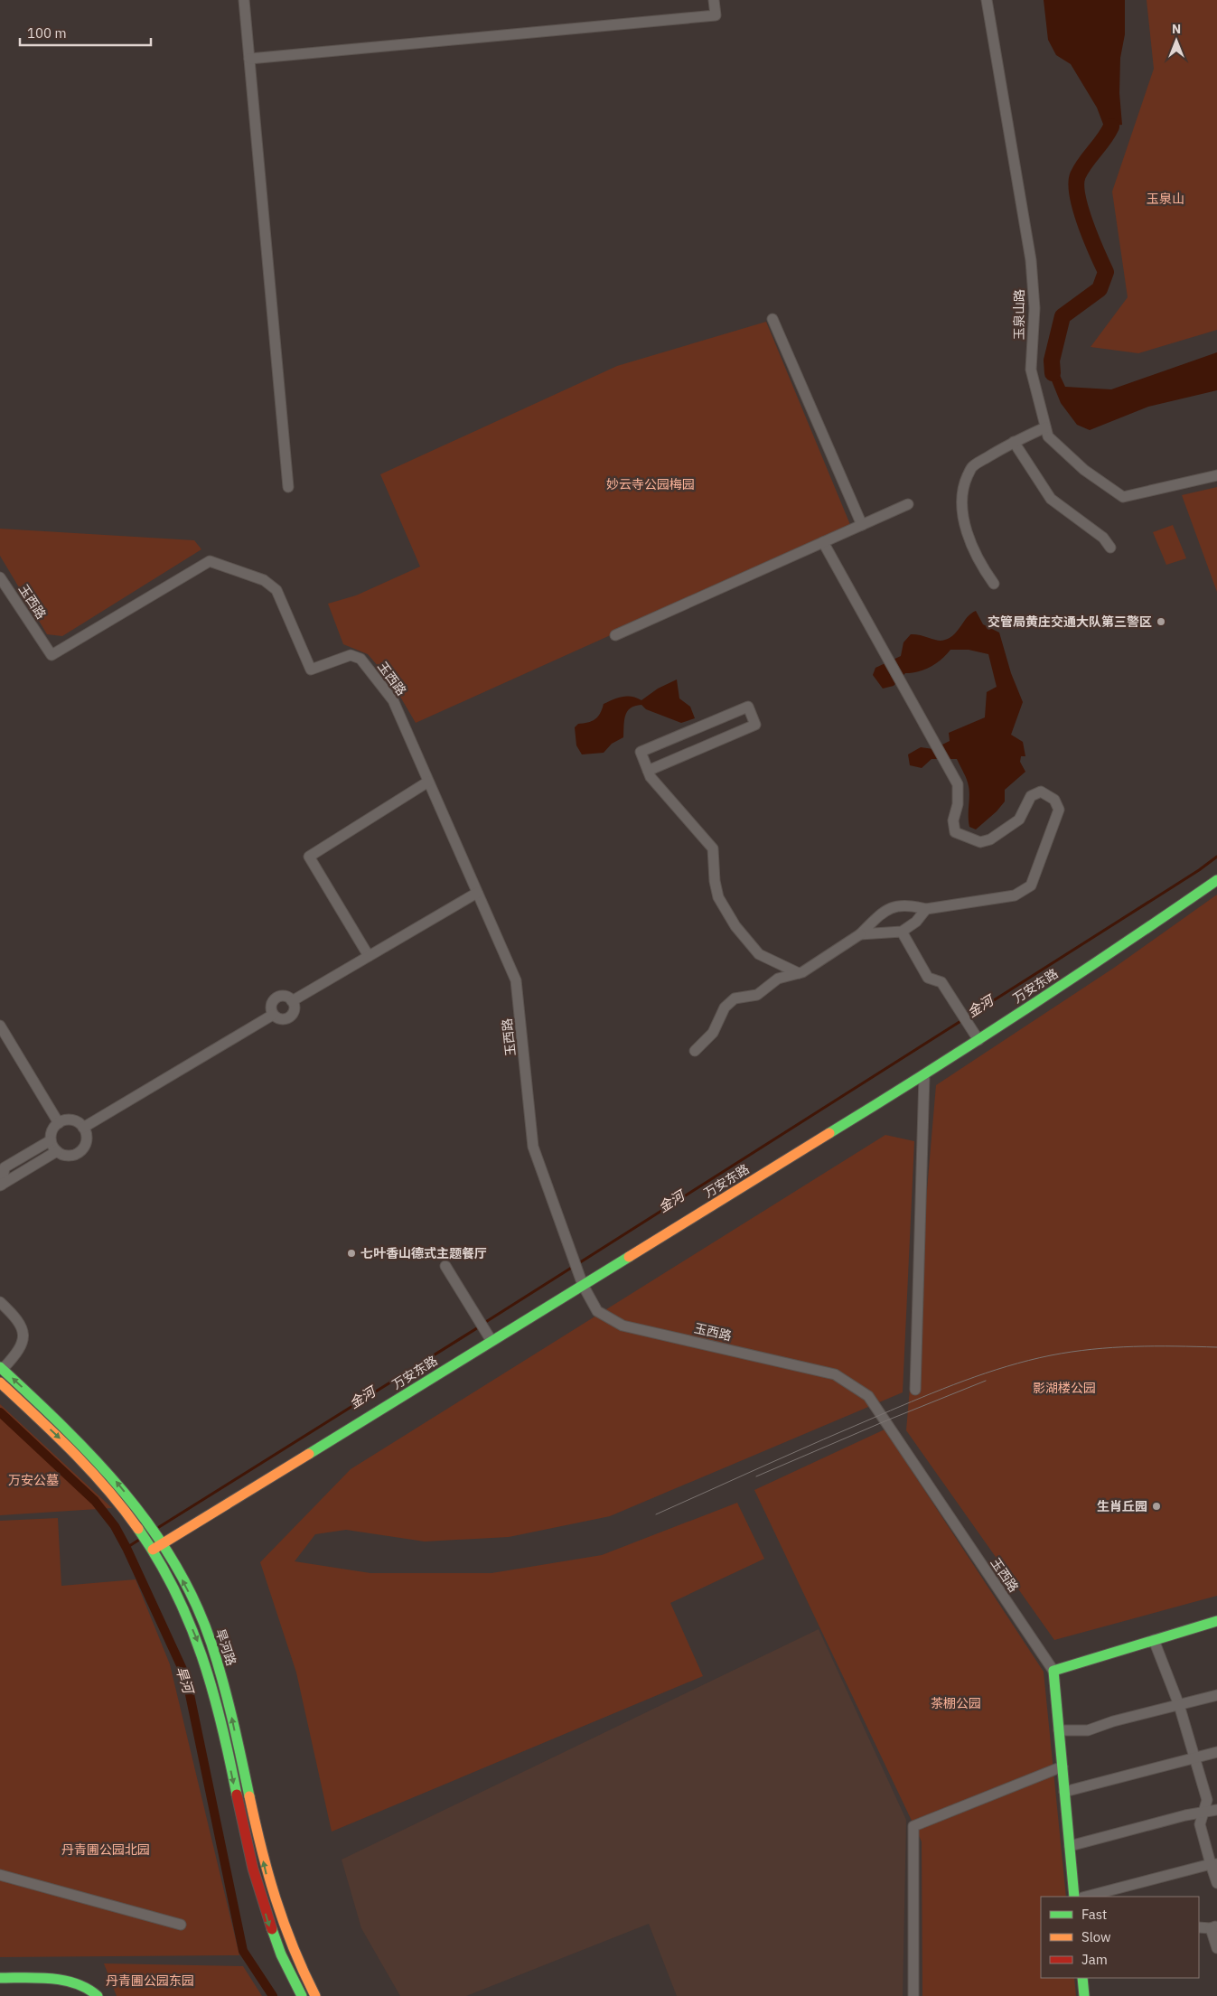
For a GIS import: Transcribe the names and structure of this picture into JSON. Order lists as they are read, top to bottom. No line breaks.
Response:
{"streets":{"street":["玉泉山路","玉西路","万安东路","旱河路"]},"crossings":[["玉西路","万安东路"],["万安东路","旱河路"]],"water":["金河","旱河"],"parks":["玉泉山","妙云寺公园梅园","影湖楼公园","万安公墓","茶棚公园","丹青圃公园北园","丹青圃公园东园"],"places":["交管局黄庄交通大队第三警区","七叶香山德式主题餐厅","生肖丘园"],"legend":["Fast","Slow","Jam"],"scale_bar":"100 m","north":"top"}
